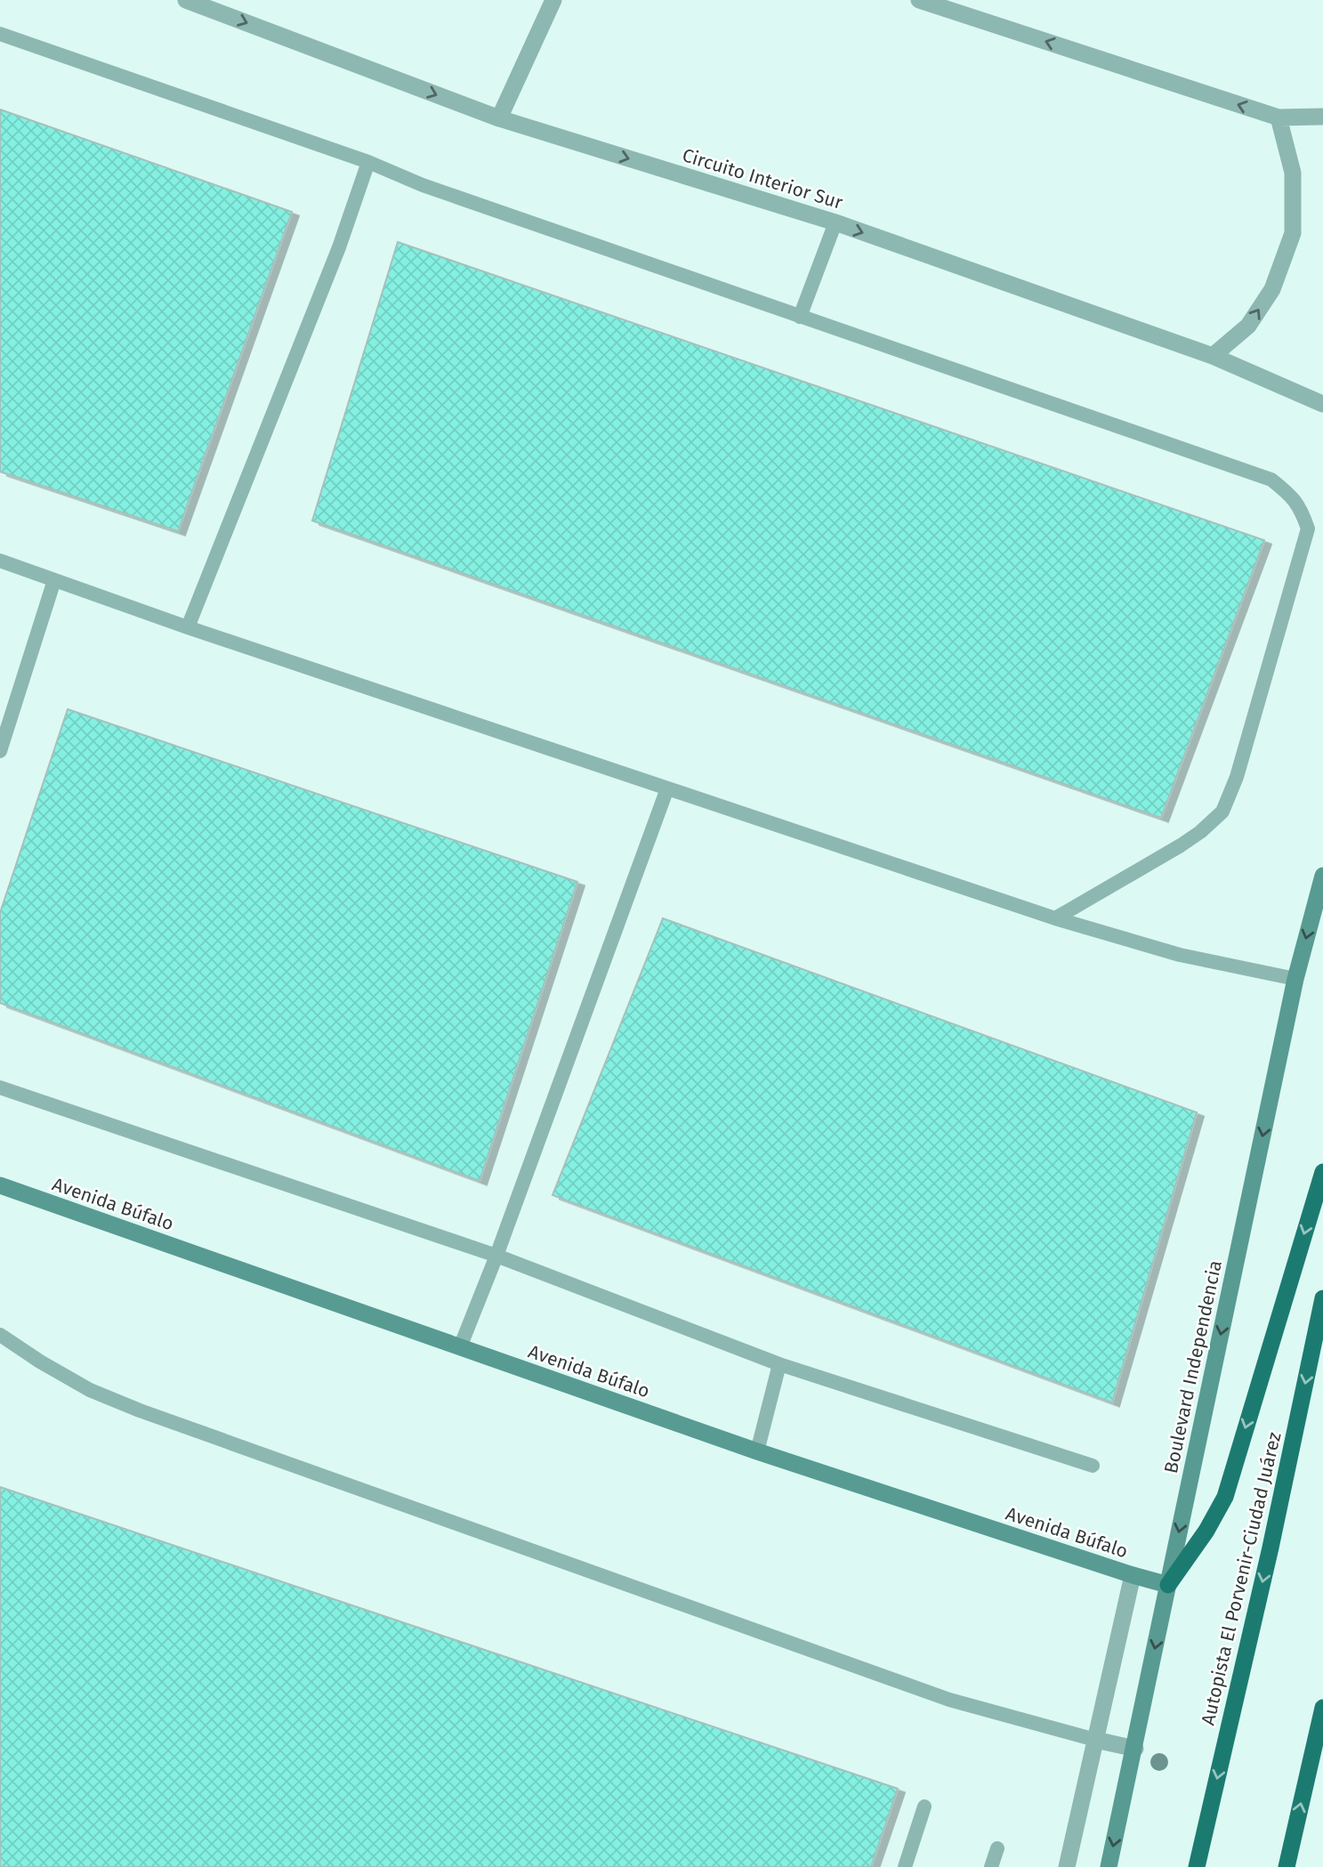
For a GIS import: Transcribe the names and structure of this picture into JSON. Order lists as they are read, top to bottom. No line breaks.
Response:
{"streets":{"highway":["Autopista El Porvenir-Ciudad Juárez"],"main road":["Avenida Búfalo","Boulevard Independencia"],"street":["Circuito Interior Sur"]},"crossings":[["Avenida Búfalo","Boulevard Independencia"]],"one_way":["Circuito Interior Sur","Boulevard Independencia"]}
